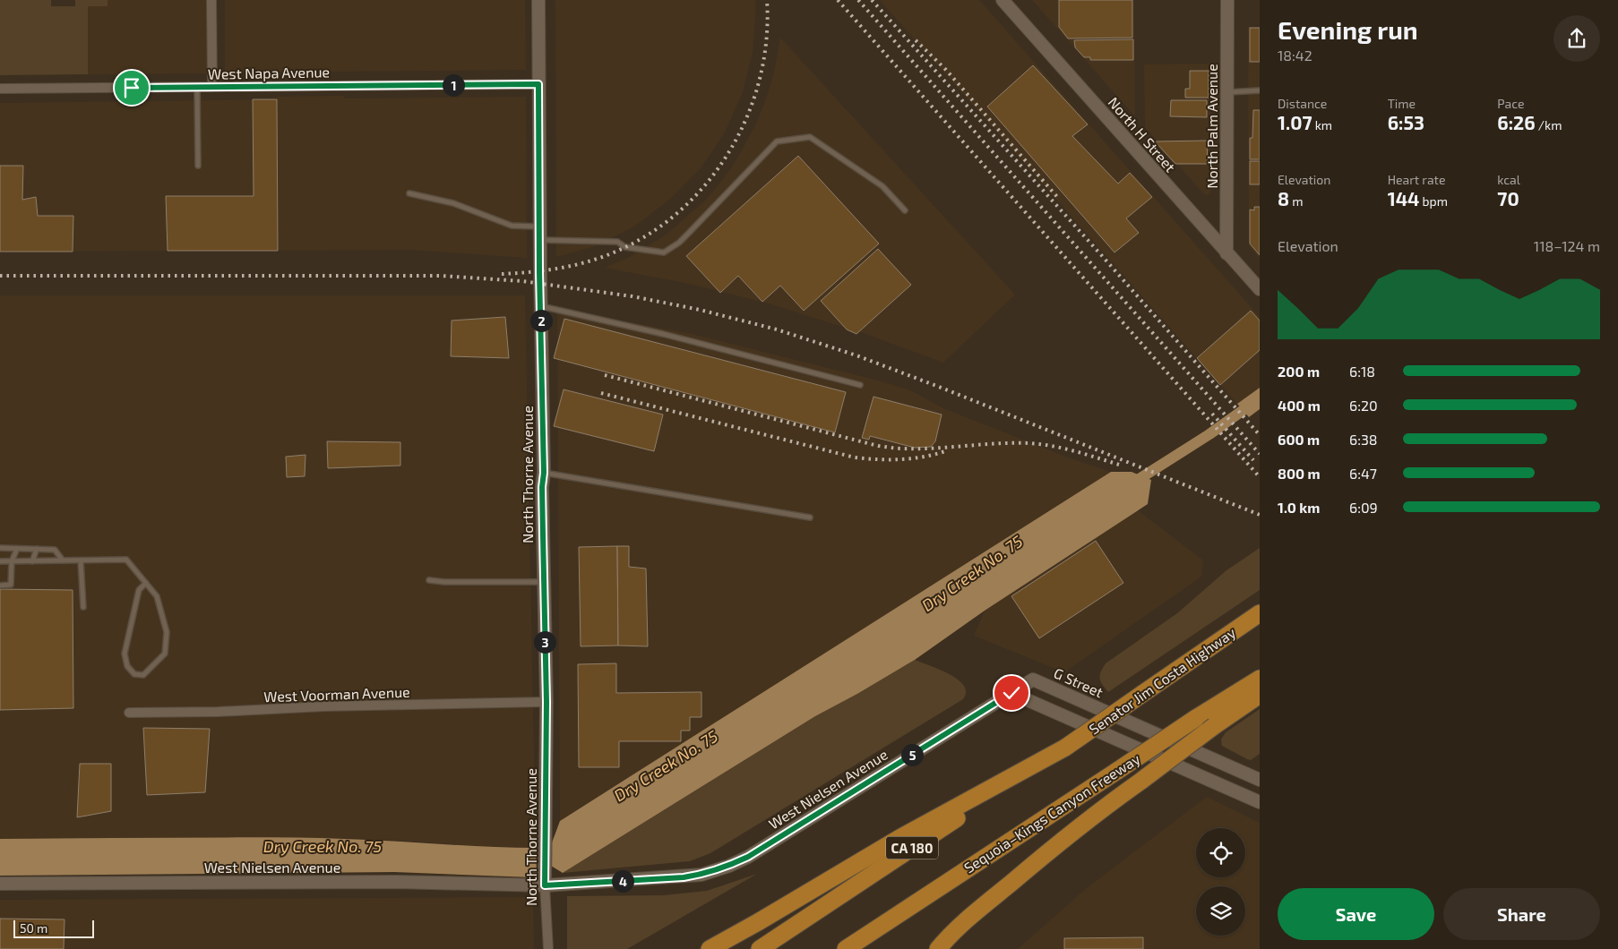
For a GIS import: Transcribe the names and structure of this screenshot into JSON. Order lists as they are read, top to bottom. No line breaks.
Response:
{"streets":{"highway":["Senator Jim Costa Highway","Sequoia–Kings Canyon Freeway","CA 180"],"street":["West Napa Avenue","North Palm Avenue","North H Street","North Thorne Avenue","G Street","West Voorman Avenue","West Nielsen Avenue"]},"crossings":[["West Napa Avenue","North Thorne Avenue"],["North Palm Avenue","North H Street"],["North Thorne Avenue","West Voorman Avenue"],["North Thorne Avenue","West Nielsen Avenue"],["Senator Jim Costa Highway","CA 180"],["G Street","West Nielsen Avenue"]],"water":["Dry Creek No. 75"],"scale_bar":"50 m","page":{"heading":["Evening run","18:42"],"pins":["1","2","3","5","4"],"stats":[["Distance","1.07 km"],["Time","6:53"],["Pace","6:26 /km"],["Elevation","8 m"],["Heart rate","144 bpm"],["kcal","70"]],"chart":["Elevation","118–124 m"],"list":[{"name":"200 m","note":"6:18"},{"name":"400 m","note":"6:20"},{"name":"600 m","note":"6:38"},{"name":"800 m","note":"6:47"},{"name":"1.0 km","note":"6:09"}],"buttons":["Save","Share"],"scale":"50 m"}}
